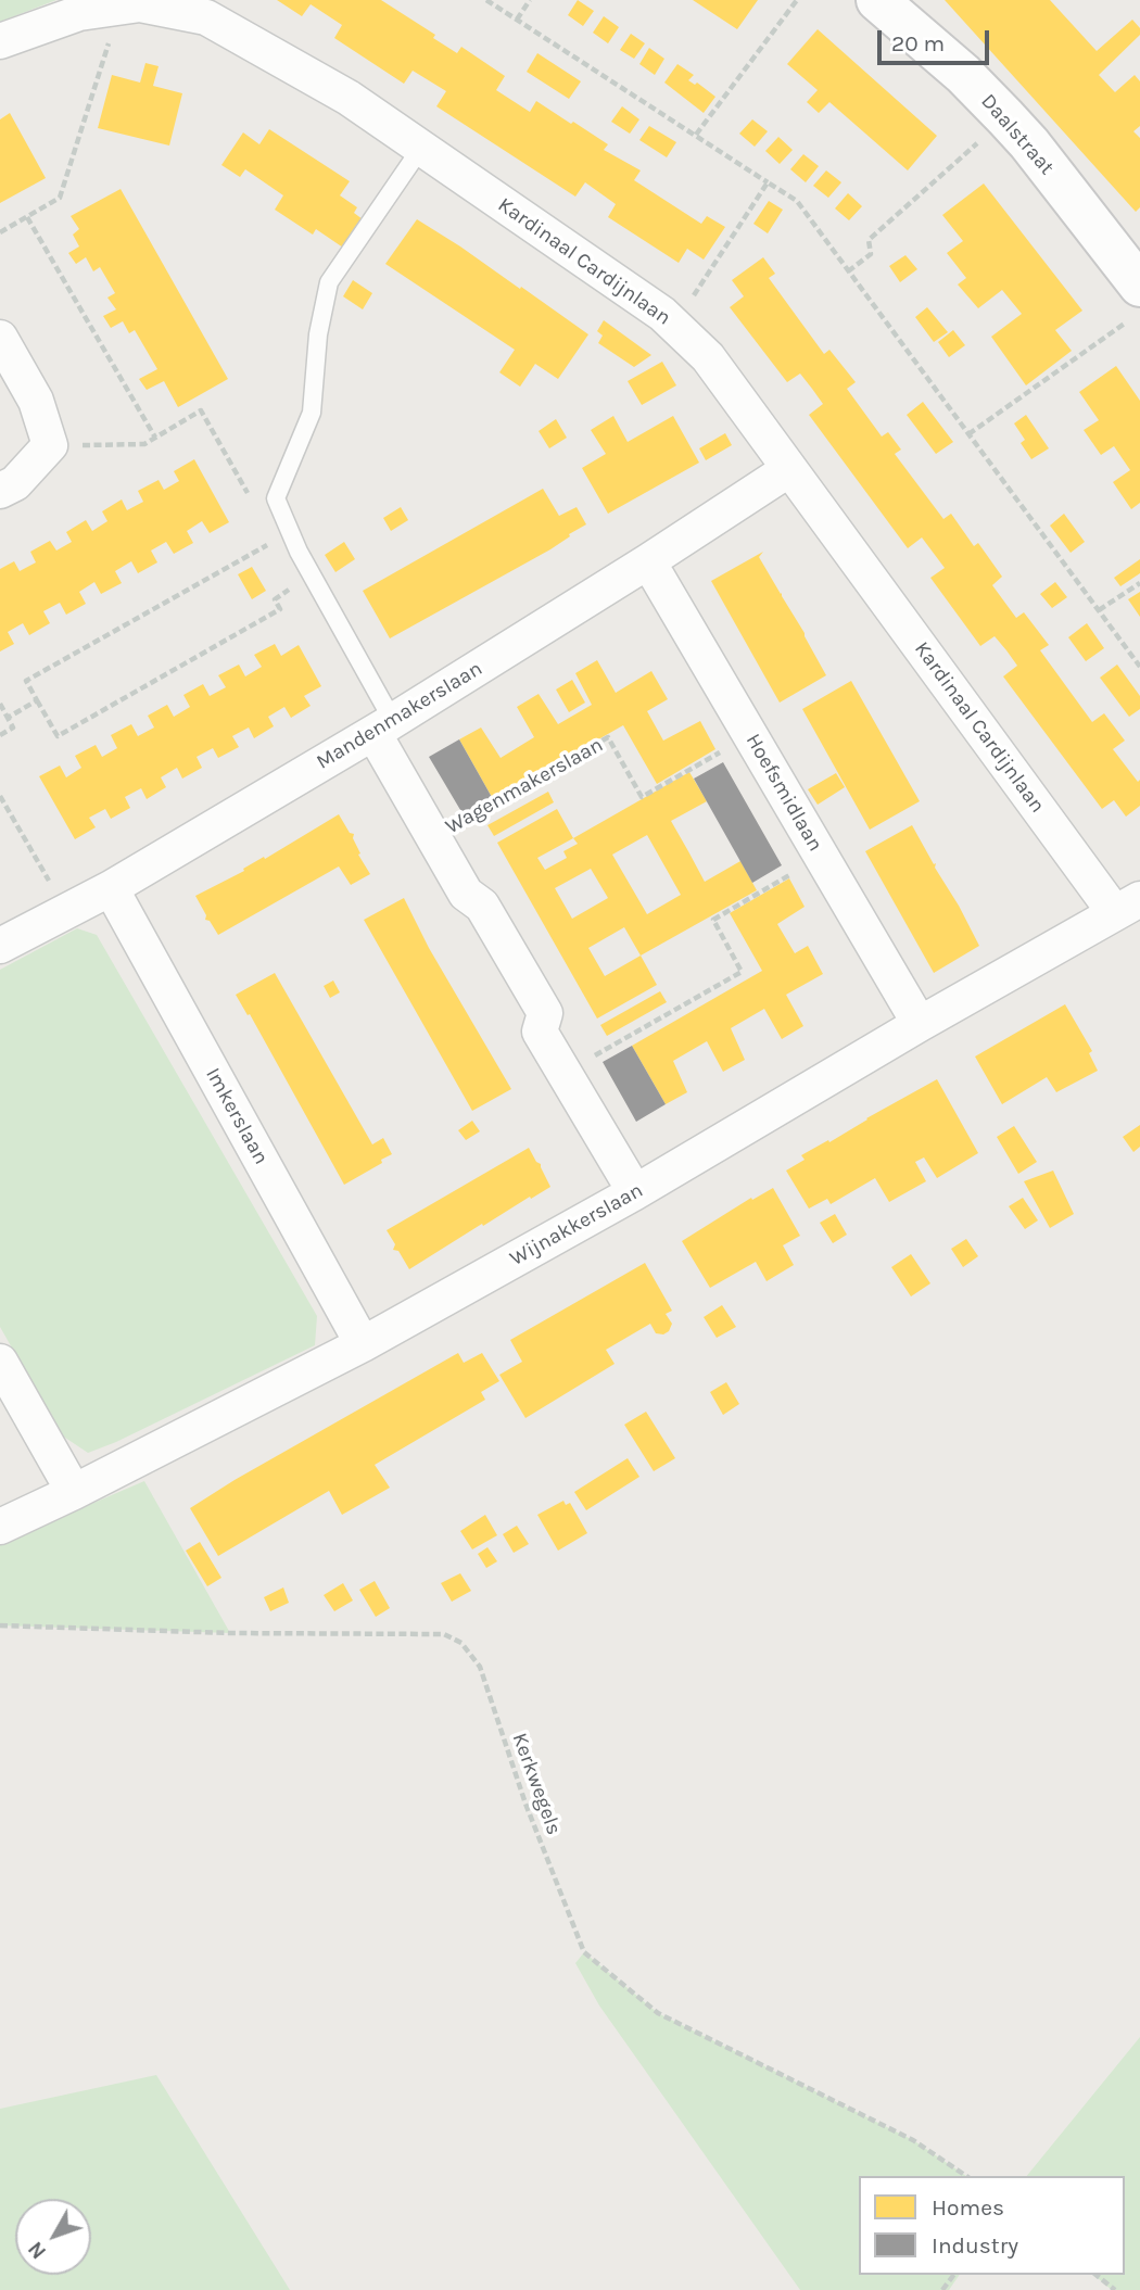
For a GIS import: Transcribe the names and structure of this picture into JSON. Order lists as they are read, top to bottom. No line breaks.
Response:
{"streets":{"street":["Daalstraat","Kardinaal Cardijnlaan","Mandenmakerslaan","Wagenmakerslaan","Hoefsmidlaan","Imkerslaan","Wijnakkerslaan"],"path":["Kerkwegels"]},"crossings":[["Kardinaal Cardijnlaan","Mandenmakerslaan"],["Kardinaal Cardijnlaan","Wijnakkerslaan"],["Mandenmakerslaan","Wagenmakerslaan"],["Mandenmakerslaan","Hoefsmidlaan"],["Mandenmakerslaan","Imkerslaan"],["Wagenmakerslaan","Hoefsmidlaan"],["Wagenmakerslaan","Wijnakkerslaan"],["Hoefsmidlaan","Wijnakkerslaan"],["Imkerslaan","Wijnakkerslaan"]],"legend":["Homes","Industry"],"scale_bar":"20 m","north":"bottom left"}
